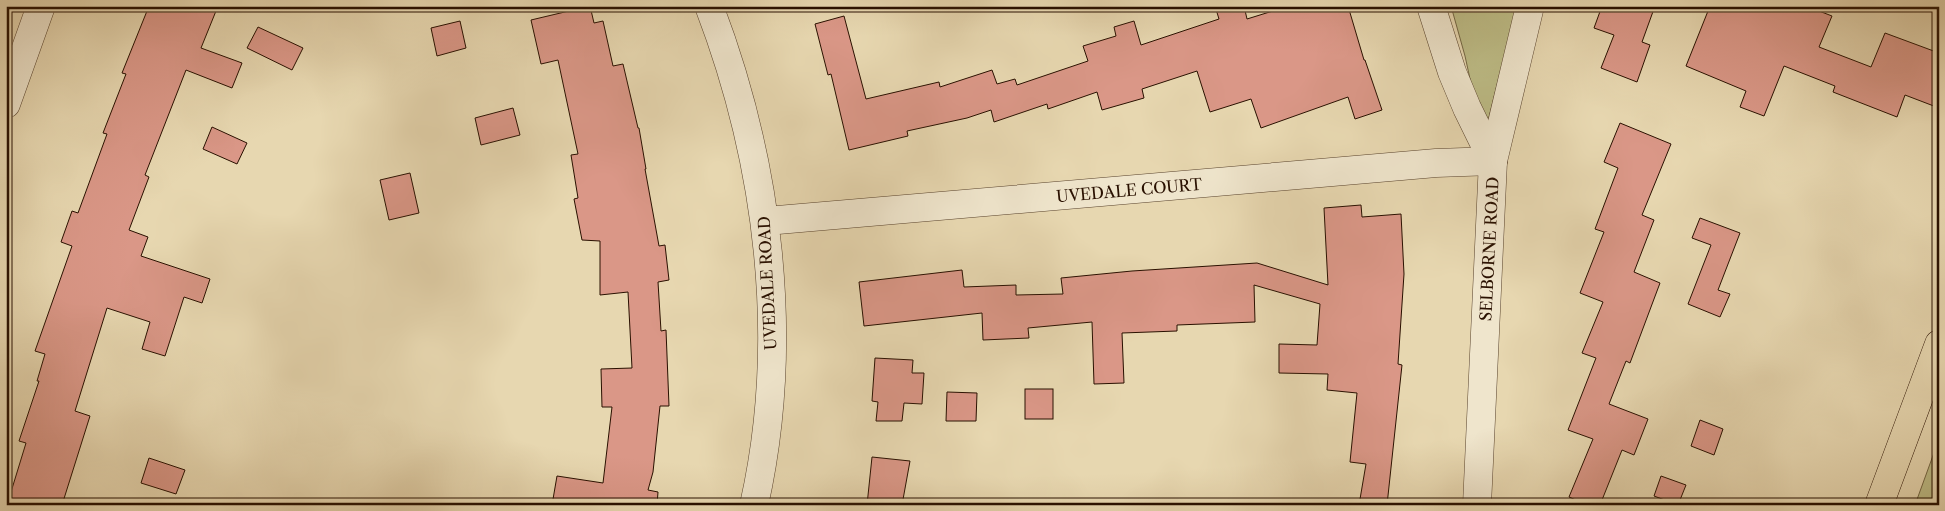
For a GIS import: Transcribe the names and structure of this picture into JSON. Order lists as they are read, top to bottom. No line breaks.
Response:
{"streets":{"street":["UVEDALE COURT","SELBORNE ROAD","UVEDALE ROAD"]},"crossings":[["UVEDALE COURT","SELBORNE ROAD"],["UVEDALE COURT","UVEDALE ROAD"]]}
